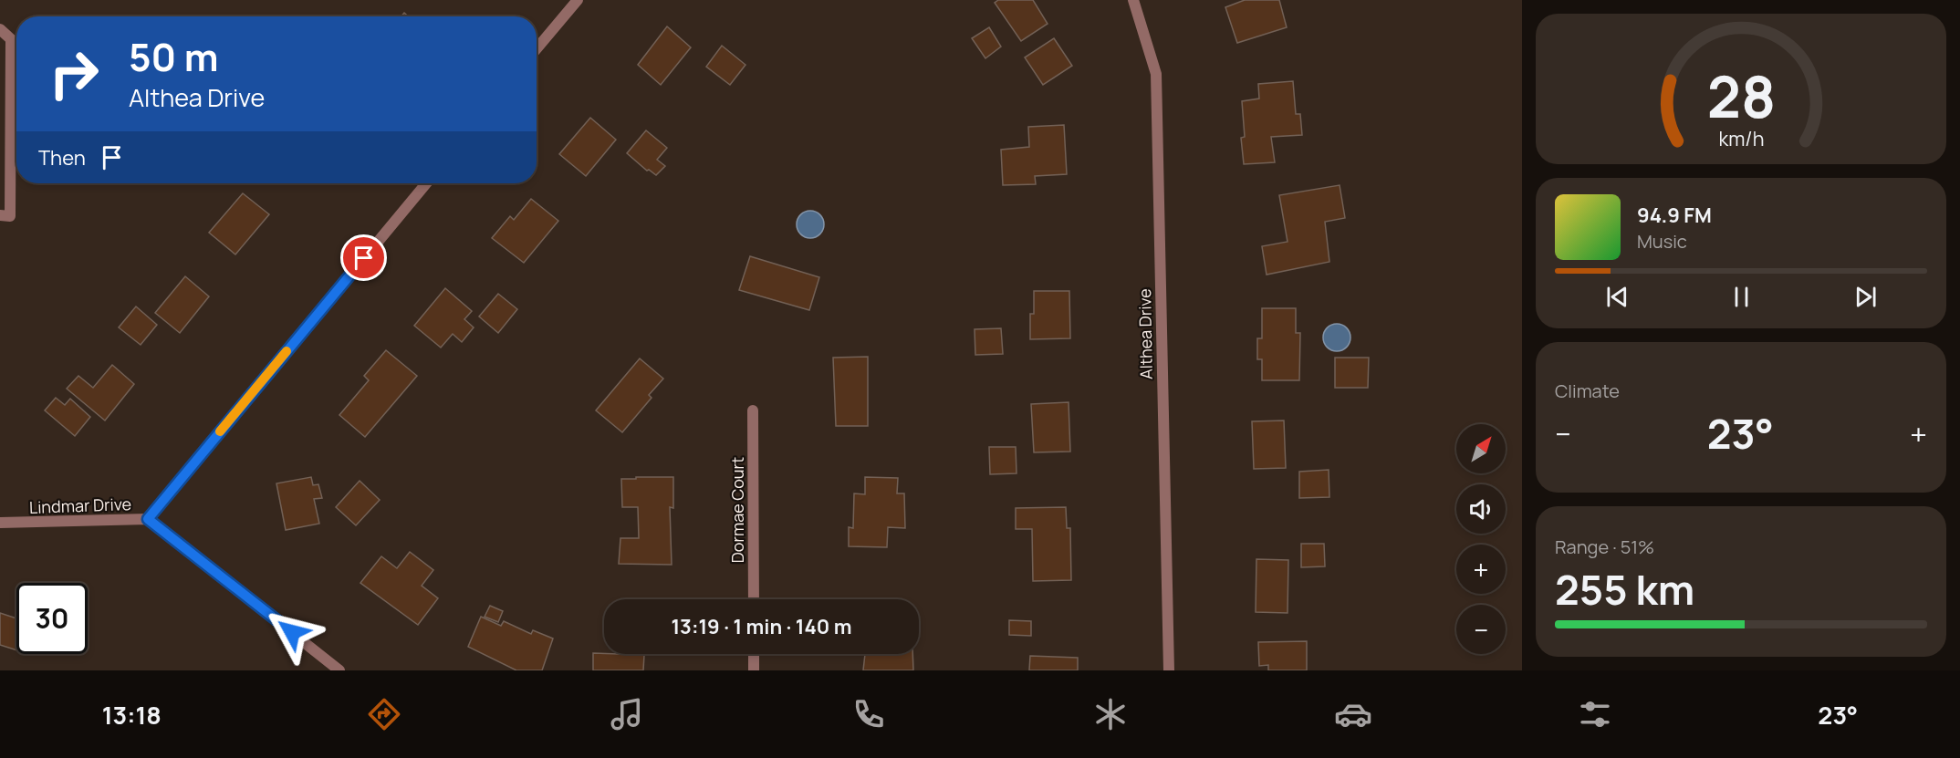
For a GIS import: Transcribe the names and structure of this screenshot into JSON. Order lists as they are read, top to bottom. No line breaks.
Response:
{"streets":{"street":["Althea Drive","Lindmar Drive","Dormae Court"]},"north":"top right","page":{"turn":["50 m","Althea Drive"],"then":"Then","song":["94.9 FM","Music"],"tile":["Climate",["Range · 51%","255 km"]],"heat":["−","23°","+"],"map_buttons":["+","−"],"limit":"30","trip":"13:19 · 1 min · 140 m","tabs":["13:18","23°"],"gauge":["28","km/h"]}}
